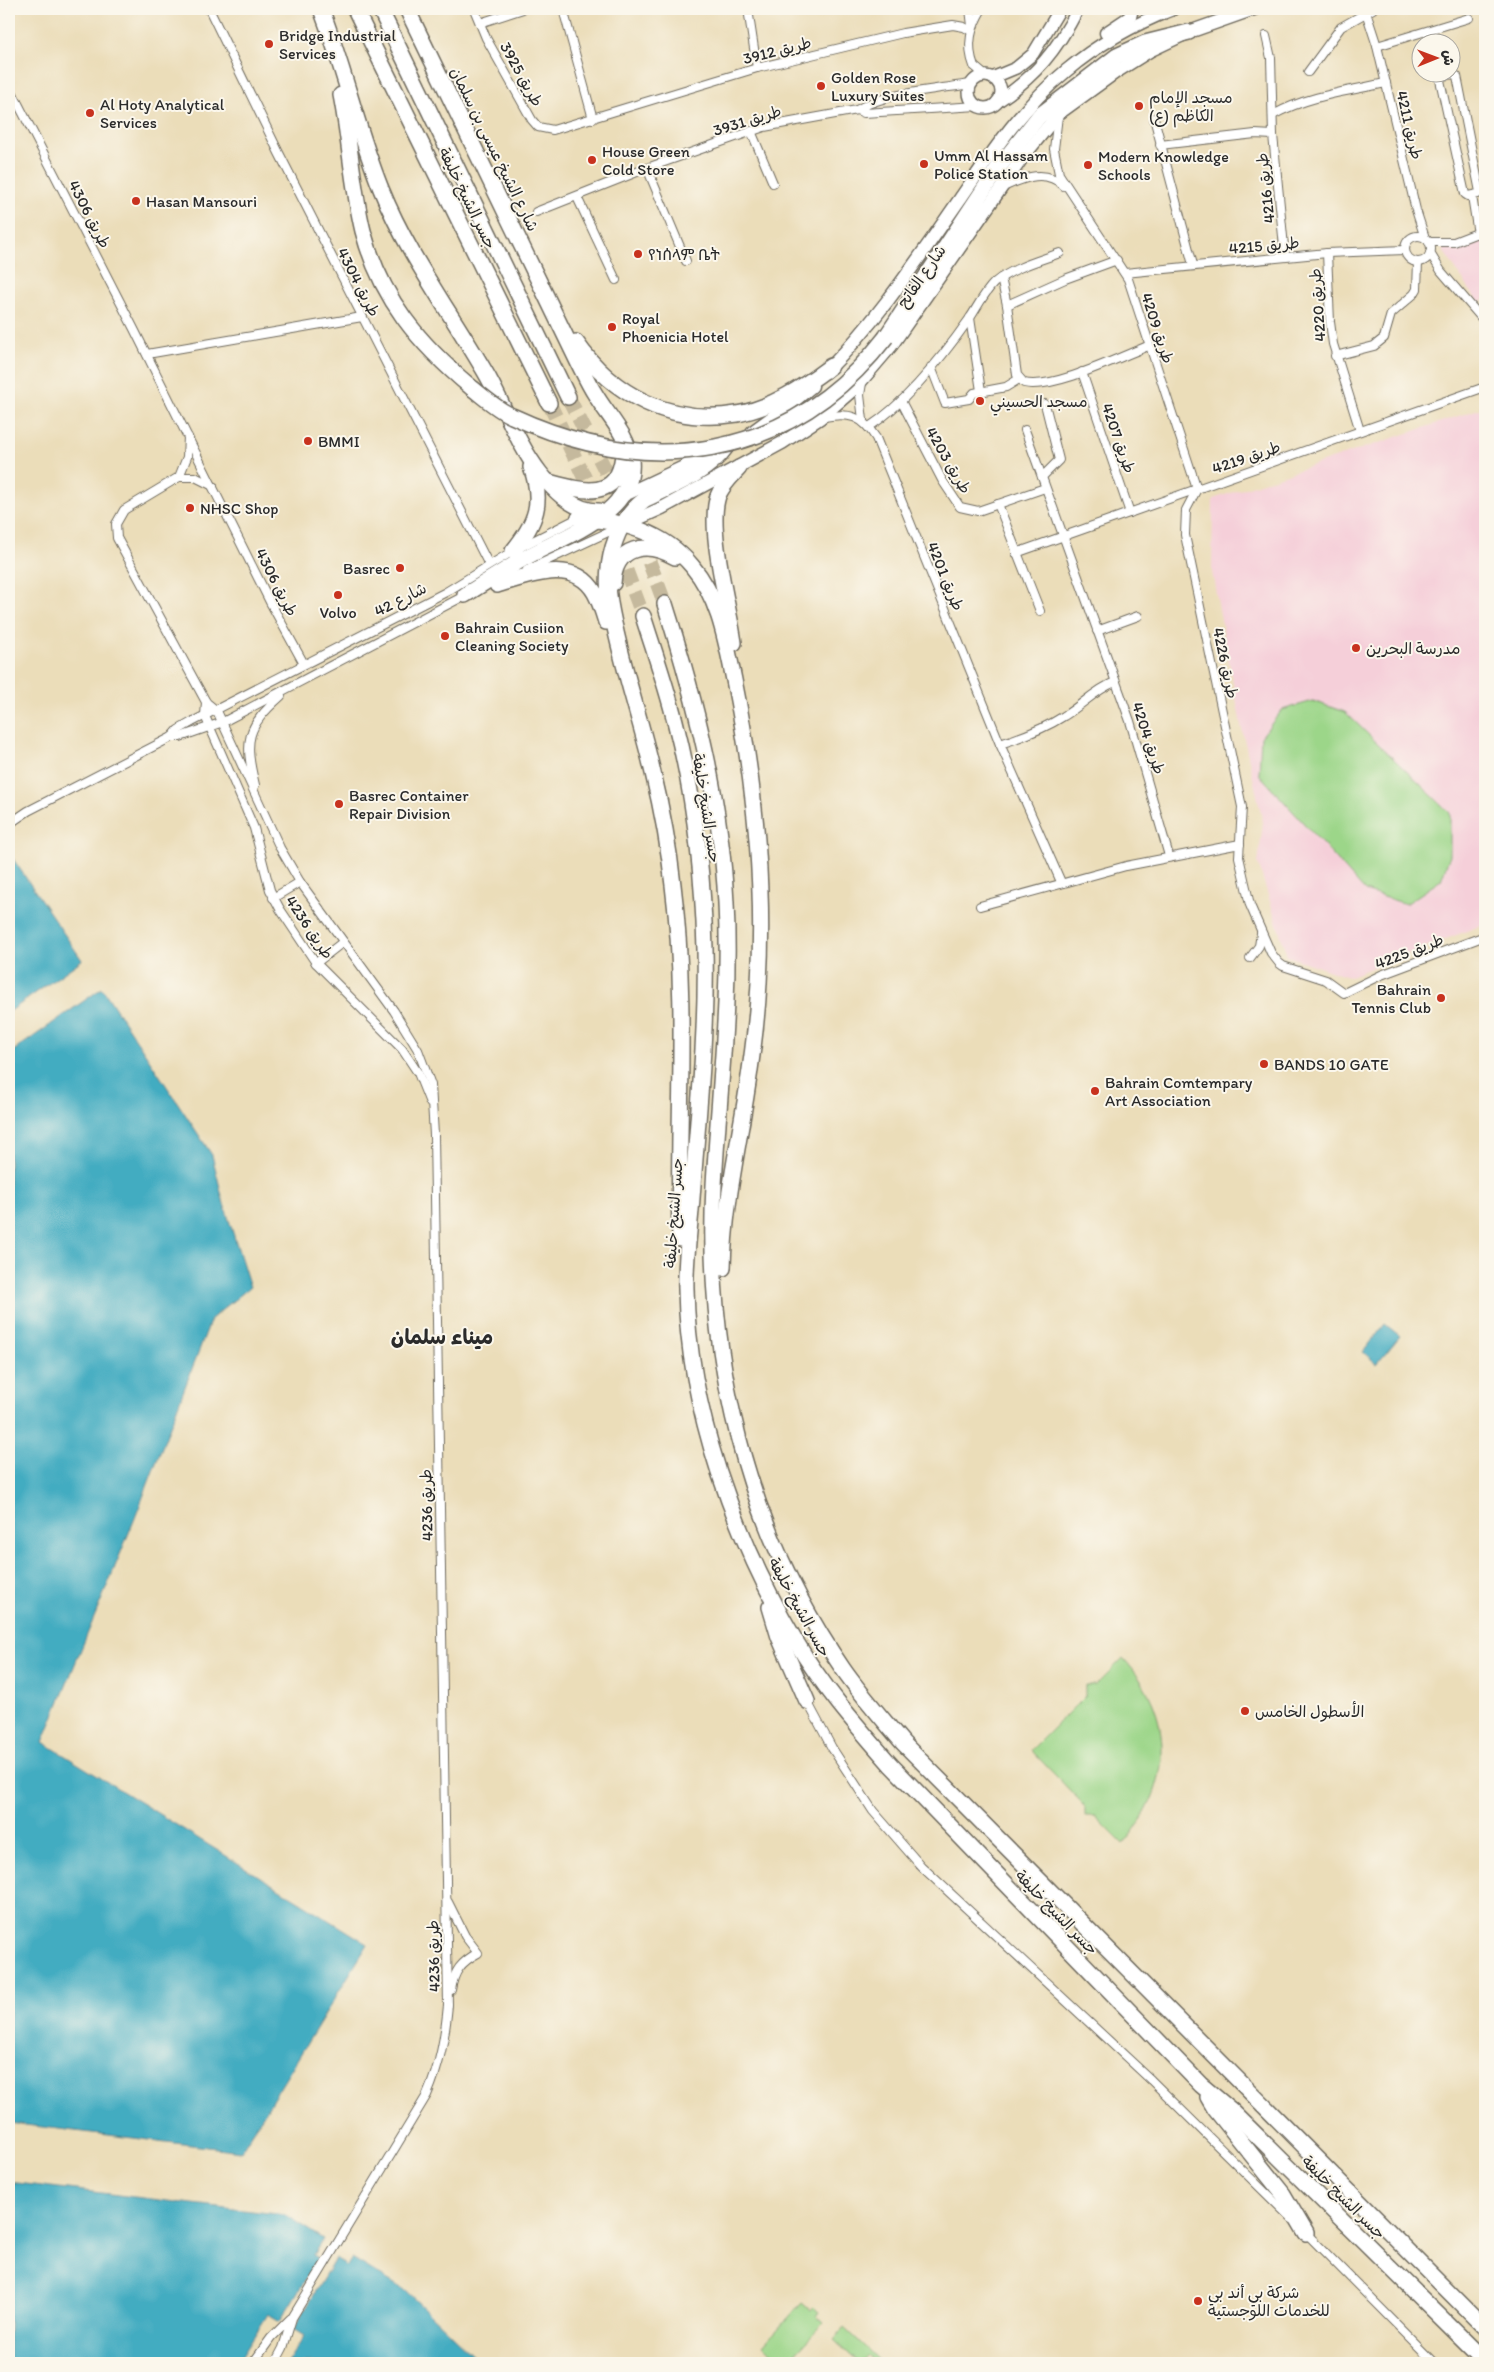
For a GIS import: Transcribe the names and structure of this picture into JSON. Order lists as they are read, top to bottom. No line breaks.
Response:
{"streets":{"highway":["شارع الشيخ عيسى بن سلمان","جسر الشيخ خليفة"],"main road":["شارع الفاتح"],"street":["طريق 3912","طريق 3925","طريق 3931","طريق 4211","طريق 4216","طريق 4306","طريق 4215","طريق 4304","طريق 4220","طريق 4209","طريق 4207","طريق 4219","طريق 4203","طريق 4201","شارع 42","طريق 4226","طريق 4204","طريق 4236","طريق 4225"]},"crossings":[["طريق 3912","طريق 3925"],["طريق 4211","طريق 4215"],["طريق 4211","طريق 4220"],["طريق 4216","طريق 4215"],["طريق 4306","شارع 42"],["طريق 4215","طريق 4220"],["طريق 4215","طريق 4209"],["شارع الفاتح","طريق 4209"],["شارع الفاتح","شارع 42"],["طريق 4304","شارع 42"],["طريق 4220","طريق 4219"],["طريق 4209","طريق 4219"],["طريق 4209","طريق 4226"],["طريق 4207","طريق 4219"],["طريق 4219","طريق 4226"],["طريق 4219","طريق 4204"],["طريق 4203","طريق 4204"],["شارع 42","طريق 4236"],["طريق 4226","طريق 4225"]],"districts":["ميناء سلمان"],"places":["Bridge Industrial Services","Golden Rose Luxury Suites","مسجد الإمام الكاظم (ع)","Al Hoty Analytical Services","House Green Cold Store","Umm Al Hassam Police Station","Modern Knowledge Schools","Hasan Mansouri","የነሰላም ቤት","Royal Phoenicia Hotel","مسجد الحسيني","BMMI","NHSC Shop","Basrec","Volvo","Bahrain Cusiion Cleaning Society","مدرسة البحرين","Basrec Container Repair Division","Bahrain Tennis Club","BANDS 10 GATE","Bahrain Comtempary Art Association","الأسطول الخامس","شركة بي أند بي للخدمات اللوجستية"],"north":"right"}
